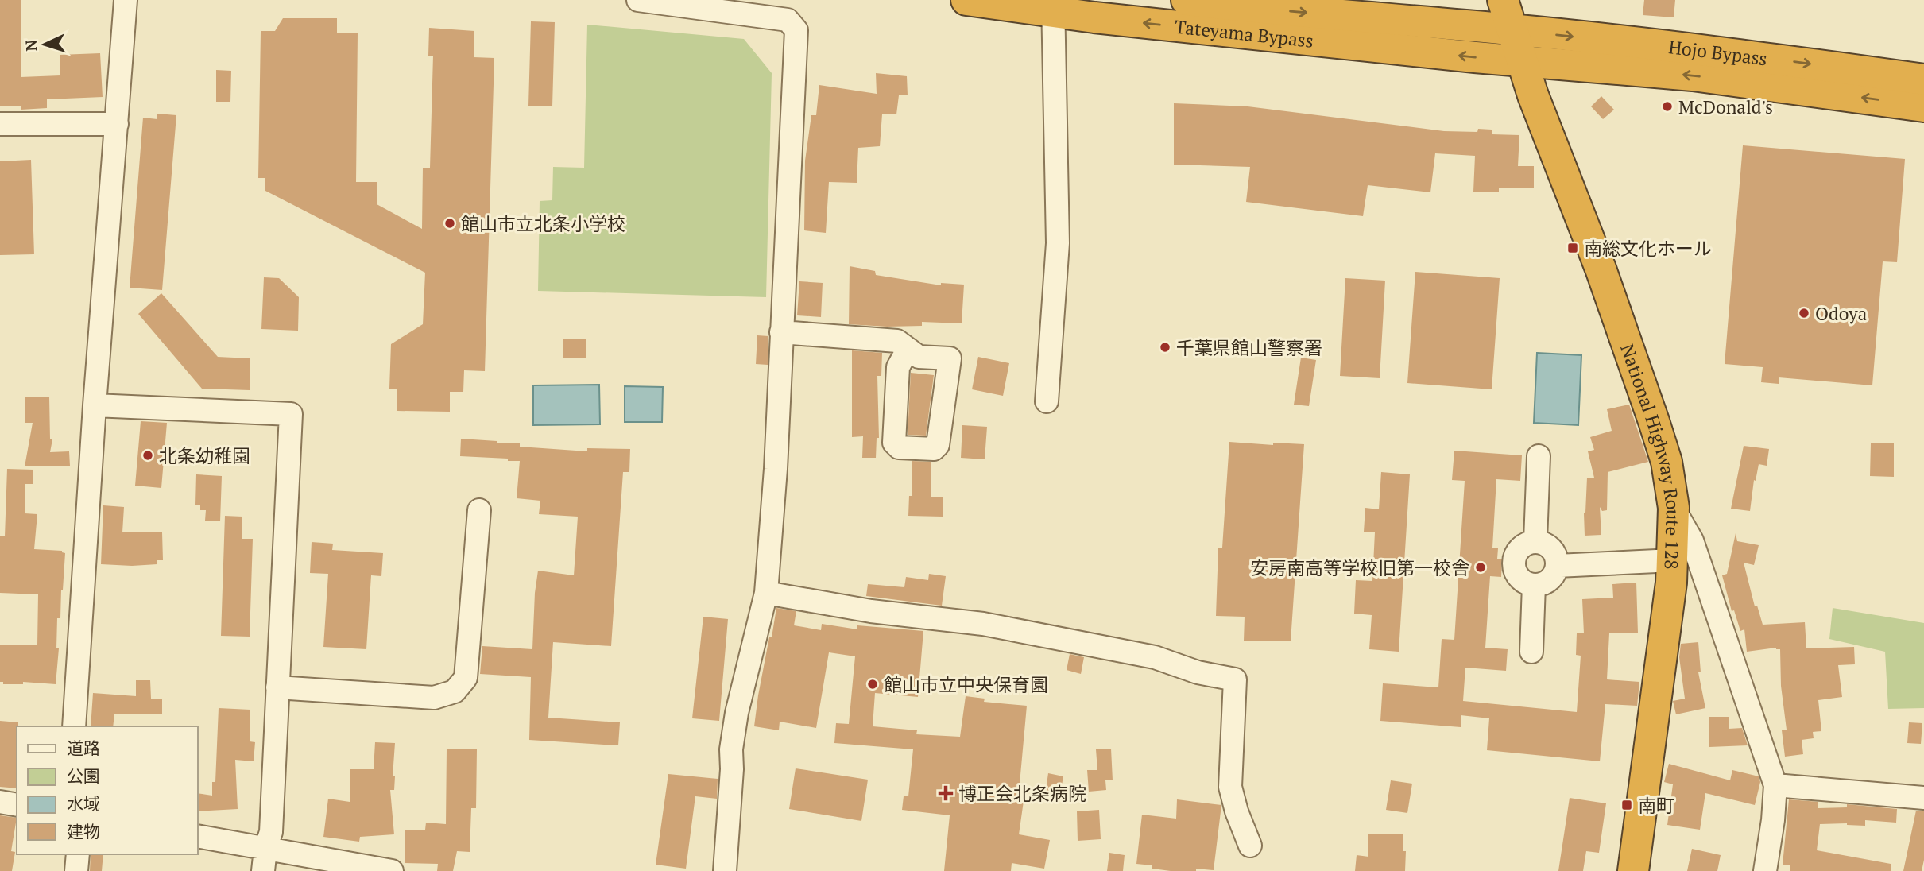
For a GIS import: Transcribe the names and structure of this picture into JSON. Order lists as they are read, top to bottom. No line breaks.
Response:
{"streets":{"highway":["Tateyama Bypass","Hojo Bypass","National Highway Route 128"]},"crossings":[["Tateyama Bypass","Hojo Bypass"],["Tateyama Bypass","National Highway Route 128"],["Hojo Bypass","National Highway Route 128"]],"places":{"other":["McDonald's","館山市立北条小学校","Odoya","千葉県館山警察署","北条幼稚園","安房南高等学校旧第一校舎","館山市立中央保育園"],"transit":["南総文化ホール","南町"],"health":["博正会北条病院"]},"legend":["道路","公園","水域","建物"],"north":"left"}
